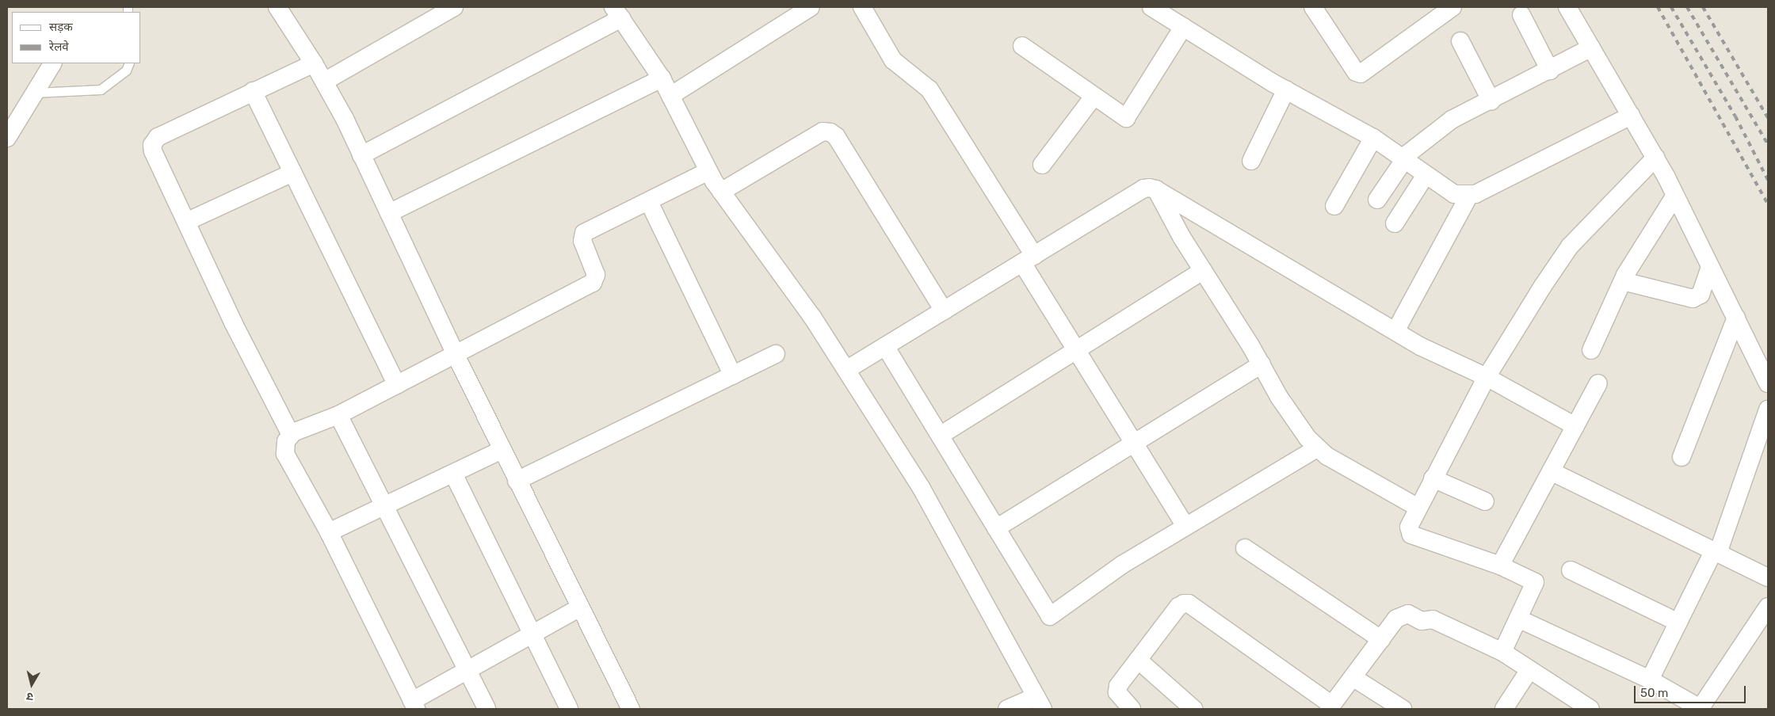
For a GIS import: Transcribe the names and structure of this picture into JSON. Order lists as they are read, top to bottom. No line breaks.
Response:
{"legend":["सड़क","रेलवे"],"scale_bar":"50 m","north":"bottom"}
